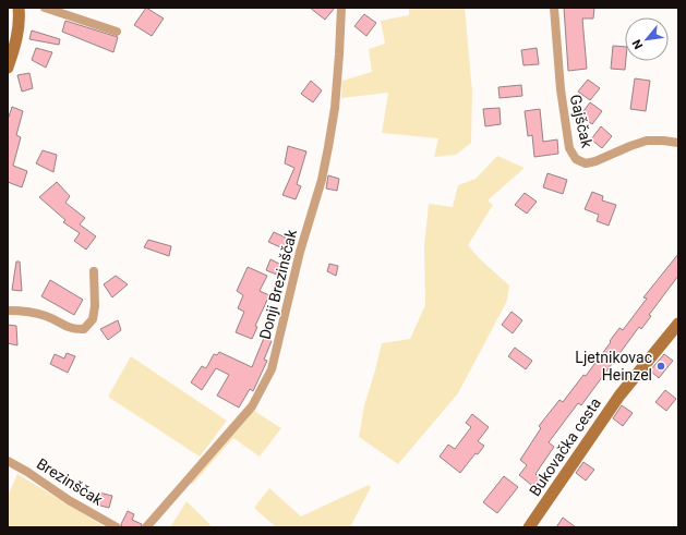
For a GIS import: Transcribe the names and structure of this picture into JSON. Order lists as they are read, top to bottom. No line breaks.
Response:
{"streets":{"main road":["Bukovačka cesta"],"street":["Gajščak","Donji Brezinščak","Brezinščak"]},"places":["Ljetnikovac Heinzel"],"north":"bottom left"}
